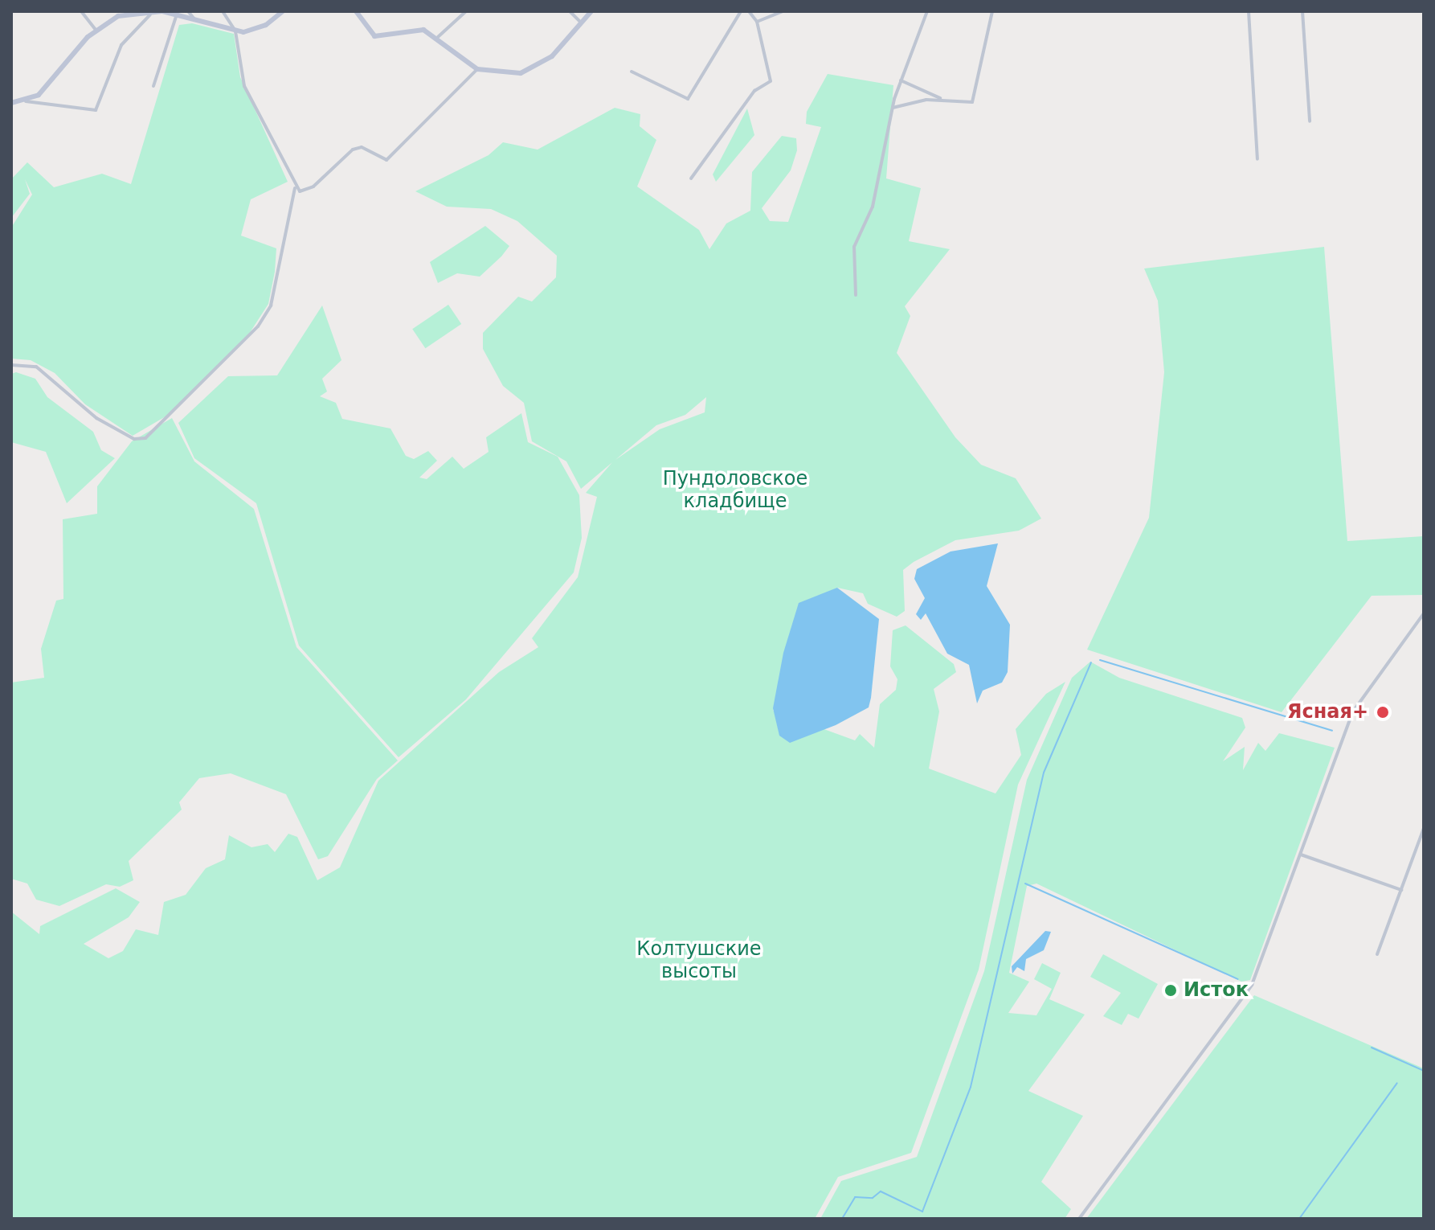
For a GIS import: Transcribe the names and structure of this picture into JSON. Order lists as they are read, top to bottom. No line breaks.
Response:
{"parks":["Пундоловское кладбище","Колтушские высоты"],"places":["Ясная+","Исток"]}
